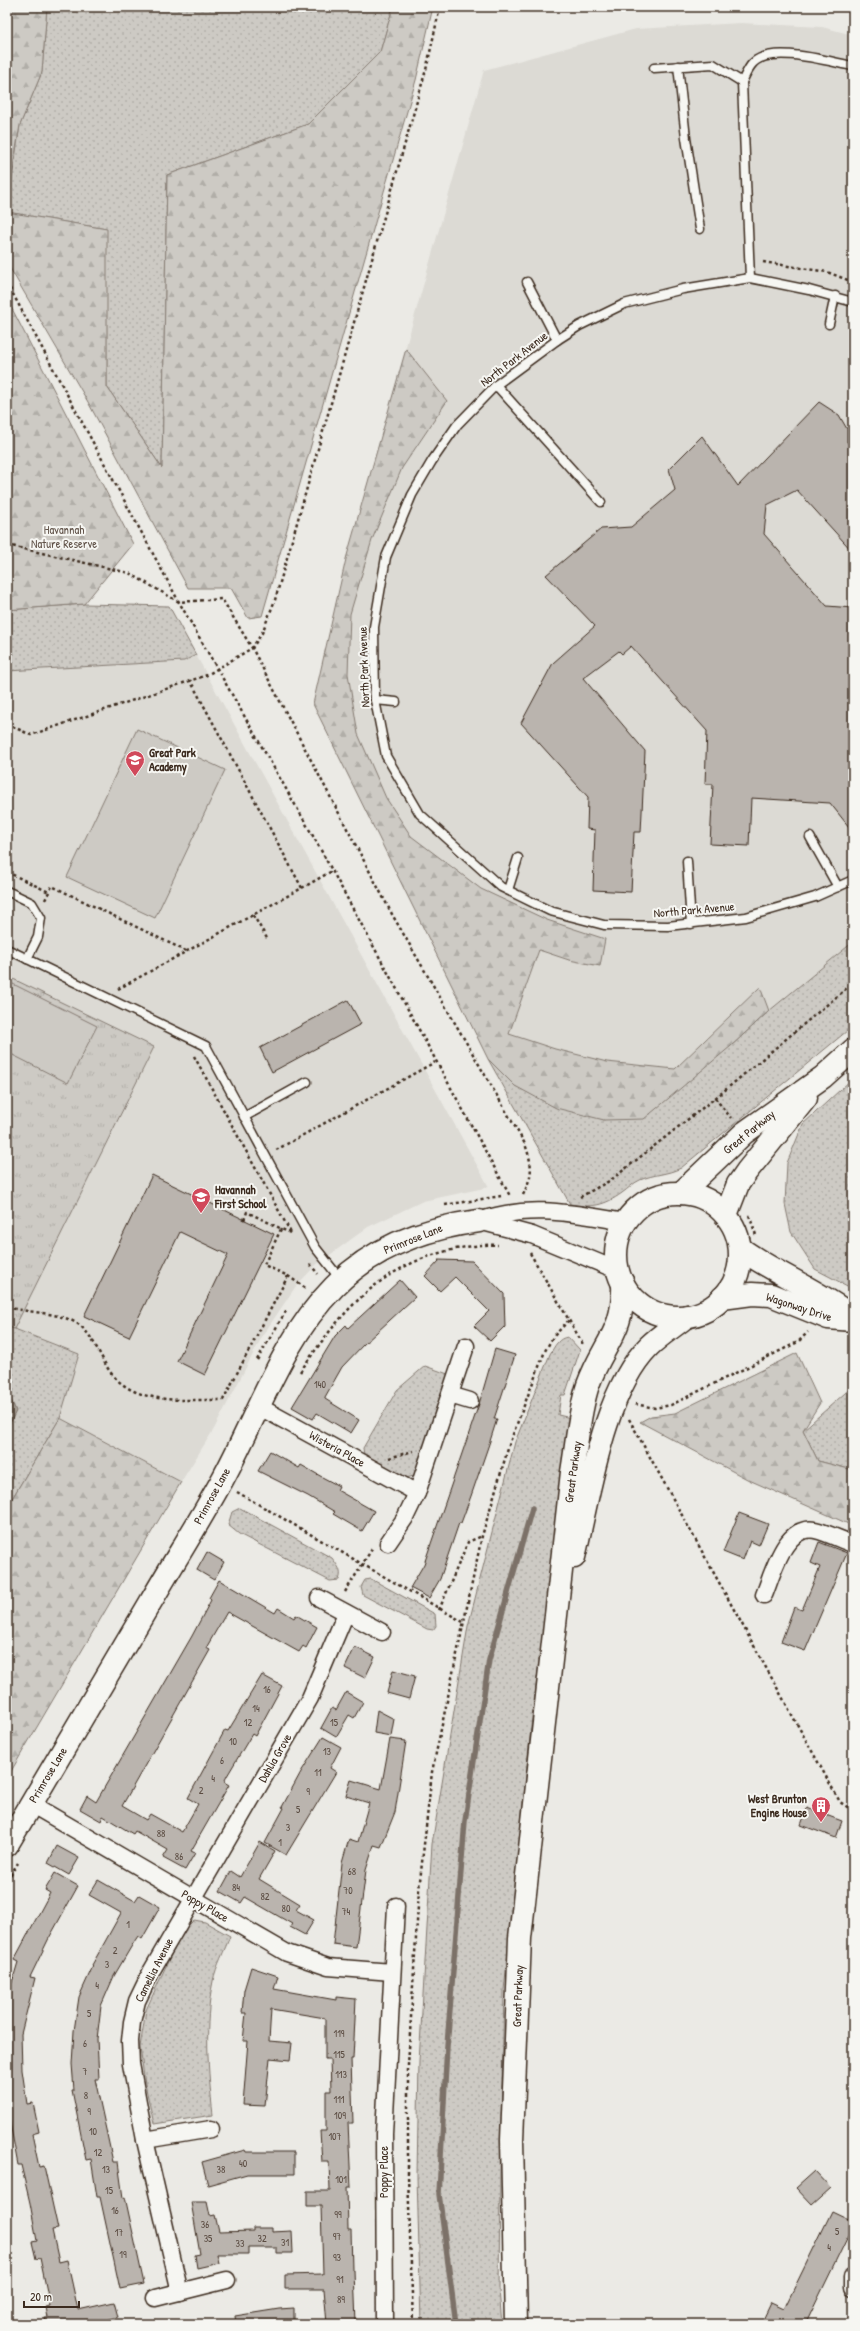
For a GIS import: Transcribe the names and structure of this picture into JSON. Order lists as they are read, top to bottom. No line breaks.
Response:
{"streets":{"street":["Great Parkway","Primrose Lane","Wagonway Drive","Wisteria Place","Dahlia Grove","Poppy Place","Camellia Avenue"],"lane":["North Park Avenue"]},"crossings":[["Great Parkway","Primrose Lane"],["Great Parkway","Wagonway Drive"],["Primrose Lane","Wagonway Drive"],["Primrose Lane","Wisteria Place"],["Primrose Lane","Poppy Place"],["Dahlia Grove","Poppy Place"],["Dahlia Grove","Camellia Avenue"],["Poppy Place","Camellia Avenue"]],"parks":["Havannah Nature Reserve"],"places":{"school or university":["Great Park Academy","Havannah First School"],"building":["West Brunton Engine House"]},"house_numbers":["140","16","14","12","15","10","13","6","11","4","2","9","5","3","88","1","86","68","84","70","82","80","74","1","2","3","4","5","119","6","115","7","113","8","111","9","109","10","107","12","40","13","38","101","15","16","99","36","5","17","97","35","32","31","33","4","19","93","91","89"],"scale_bar":"20 m"}
